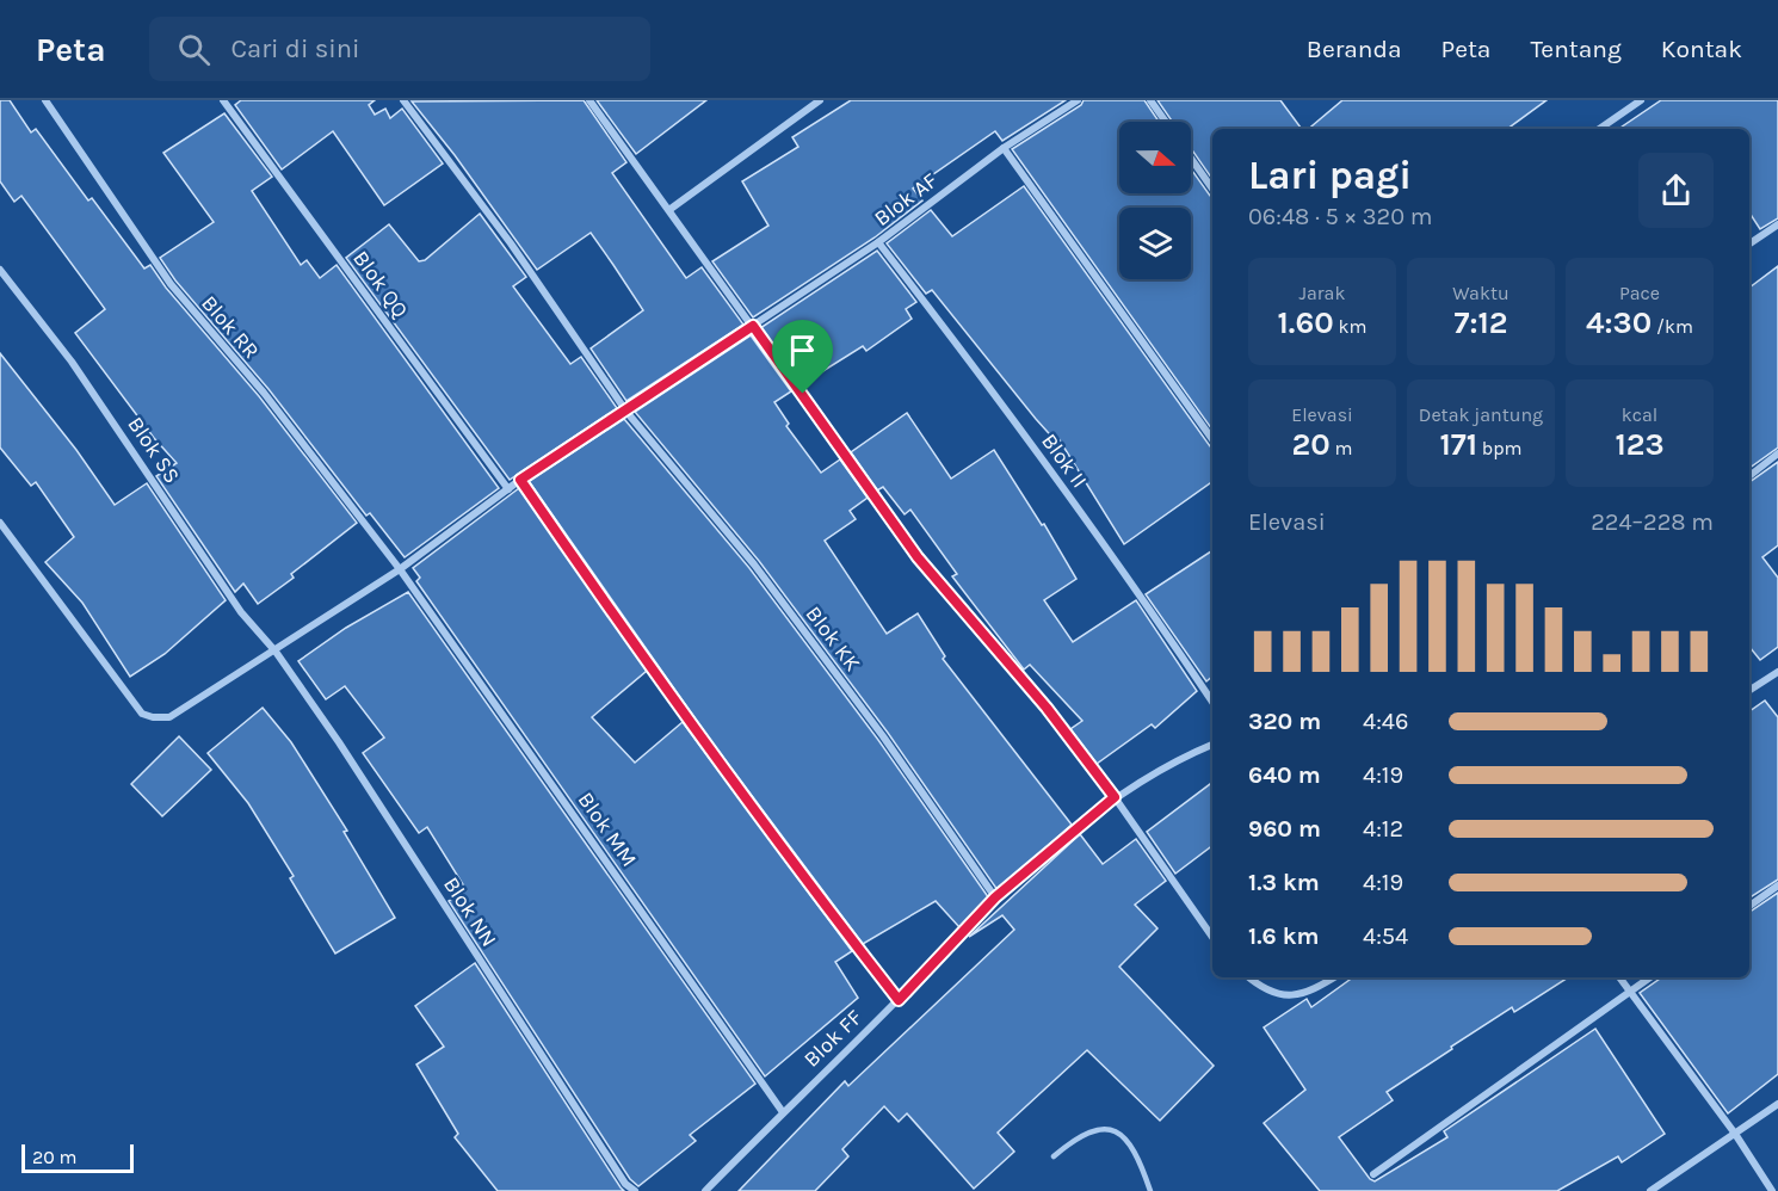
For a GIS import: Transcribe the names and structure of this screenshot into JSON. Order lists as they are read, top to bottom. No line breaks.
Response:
{"streets":{"street":["Blok AF","Blok QQ","Blok RR","Blok SS","Blok II","Blok KK","Blok MM","Blok NN","Blok FF"]},"crossings":[["Blok AF","Blok QQ"],["Blok AF","Blok RR"],["Blok AF","Blok SS"],["Blok AF","Blok II"],["Blok AF","Blok KK"],["Blok AF","Blok MM"],["Blok AF","Blok NN"],["Blok RR","Blok MM"],["Blok SS","Blok NN"],["Blok KK","Blok FF"],["Blok MM","Blok FF"]],"scale_bar":"20 m","north":"right","page":{"header":"Peta","search":"Cari di sini","nav":["Beranda","Peta","Tentang","Kontak"],"heading":["Lari pagi","06:48 · 5 × 320 m"],"stats":[["Jarak","1.60 km"],["Waktu","7:12"],["Pace","4:30 /km"],["Elevasi","20 m"],["Detak jantung","171 bpm"],["kcal","123"]],"chart":["Elevasi","224–228 m"],"list":[{"name":"320 m","note":"4:46"},{"name":"640 m","note":"4:19"},{"name":"960 m","note":"4:12"},{"name":"1.3 km","note":"4:19"},{"name":"1.6 km","note":"4:54"}],"scale":"20 m"}}
